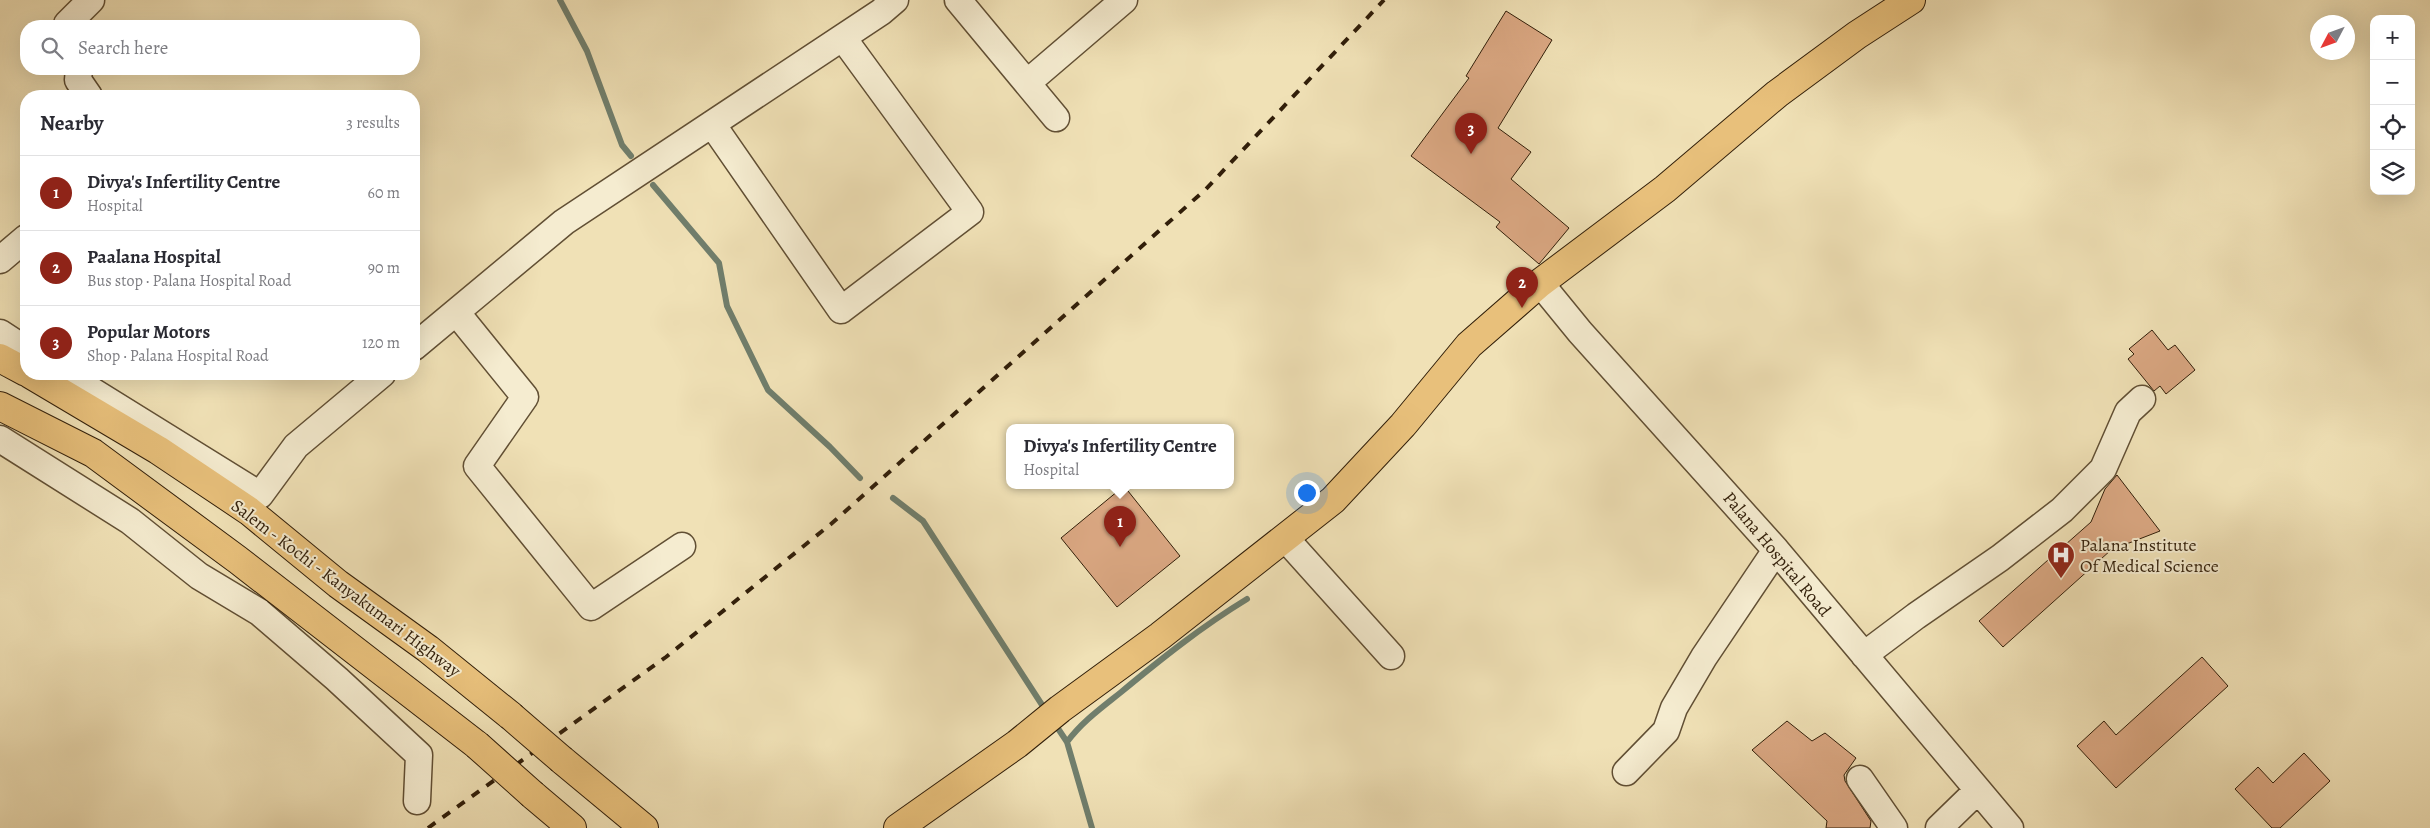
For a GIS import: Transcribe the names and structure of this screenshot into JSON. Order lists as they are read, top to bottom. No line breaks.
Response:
{"streets":{"main road":["Salem - Kochi - Kanyakumari Highway"],"street":["Palana Hospital Road"]},"places":{"hospital":["Palana Institute Of Medical Science"]},"north":"bottom left","page":{"map_buttons":["+","−"],"search":"Search here","heading":["Nearby","3 results"],"pins":["3","2","1"],"list":[{"mark":"1","name":"Divya's Infertility Centre","note":"Hospital","value":"60 m"},{"mark":"2","name":"Paalana Hospital","note":"Bus stop · Palana Hospital Road","value":"90 m"},{"mark":"3","name":"Popular Motors","note":"Shop · Palana Hospital Road","value":"120 m"}],"popup":["Divya's Infertility Centre","Hospital"]}}
